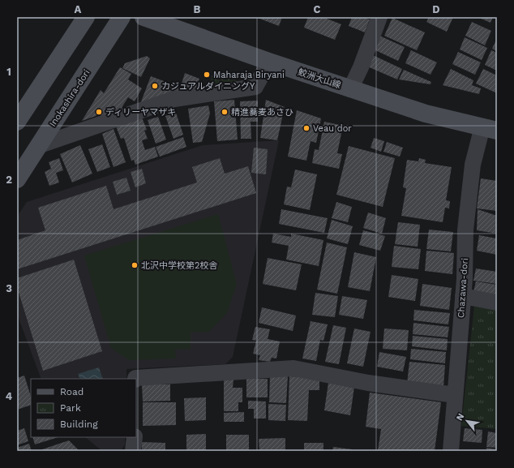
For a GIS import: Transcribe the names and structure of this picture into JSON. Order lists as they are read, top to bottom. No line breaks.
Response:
{"streets":{"main road":["鮫洲大山線","Inokashira-dori"],"street":["Chazawa-dori"]},"crossings":[["鮫洲大山線","Chazawa-dori"]],"places":["Maharaja Biryani","カジュアルダイニングY","ディリーヤマザキ","精進蕎麦あさひ","Veau dor","北沢中学校第2校舎"],"legend":["Road","Park","Building"],"north":"top left","grid":{"columns":["A","B","C","D"],"rows":["1","2","3","4"]}}
